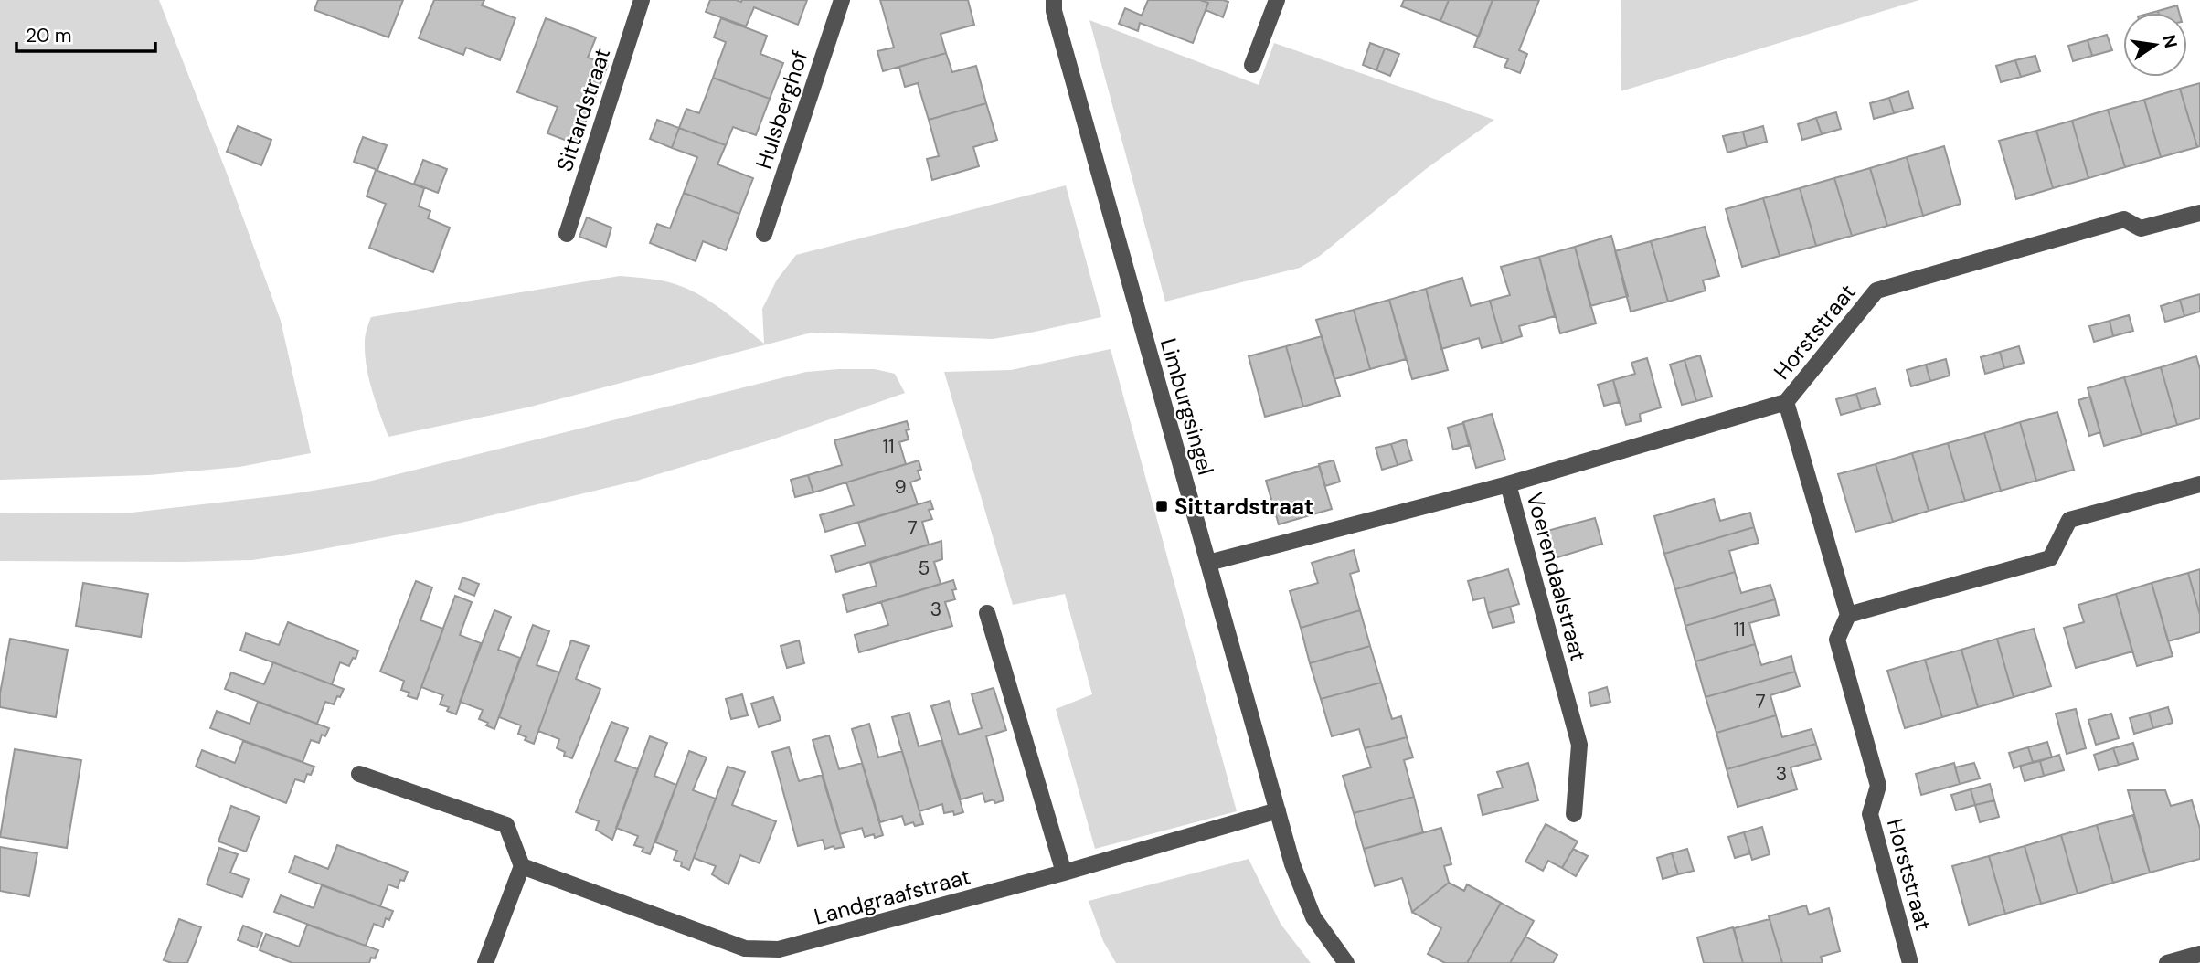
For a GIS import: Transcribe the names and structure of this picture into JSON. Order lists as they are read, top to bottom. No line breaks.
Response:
{"streets":{"street":["Sittardstraat","Hulsberghof","Horststraat","Limburgsingel","Voerendaalstraat","Landgraafstraat"]},"crossings":[["Horststraat","Voerendaalstraat"],["Limburgsingel","Landgraafstraat"]],"places":{"transit":["Sittardstraat"]},"house_numbers":["11","9","7","5","3","11","7","3"],"scale_bar":"20 m","north":"right"}
